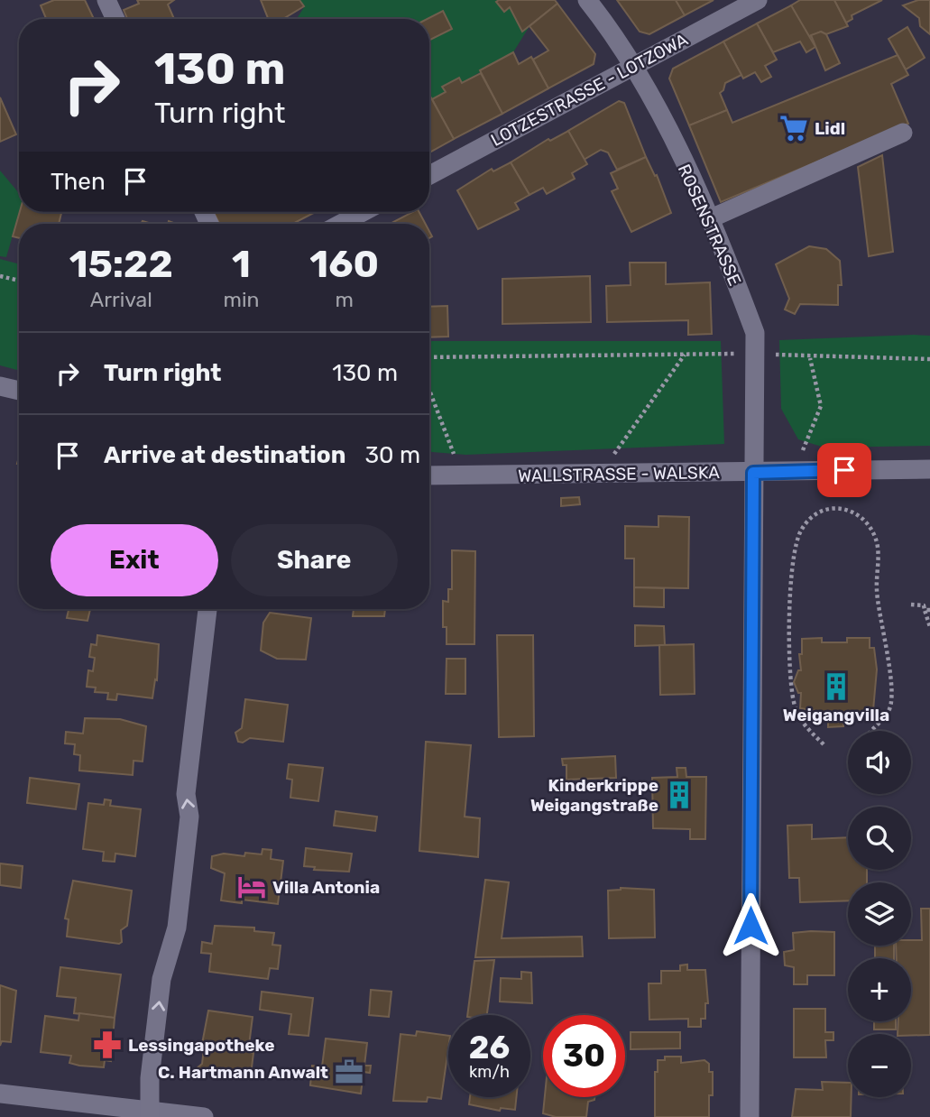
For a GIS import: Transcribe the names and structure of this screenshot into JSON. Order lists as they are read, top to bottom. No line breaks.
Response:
{"streets":{"street":["LOTZESTRASSE - LOTZOWA","ROSENSTRASSE","WALLSTRASSE - WALSKA"]},"crossings":[["LOTZESTRASSE - LOTZOWA","ROSENSTRASSE"],["ROSENSTRASSE","WALLSTRASSE - WALSKA"]],"places":{"supermarket":["Lidl"],"building":["Weigangvilla","Kinderkrippe Weigangstraße"],"hotel":["Villa Antonia"],"pharmacy":["Lessingapotheke"],"office":["C. Hartmann Anwalt"]},"page":{"turn":["130 m","Turn right"],"then":"Then","eta":["15:22","Arrival","1","min","160","m"],"list":[{"name":"Turn right","value":"130 m"},{"name":"Arrive at destination","value":"30 m"}],"buttons":["Exit","Share"],"map_buttons":["+","−"],"speed":"26 km/h","limit":"30"}}
